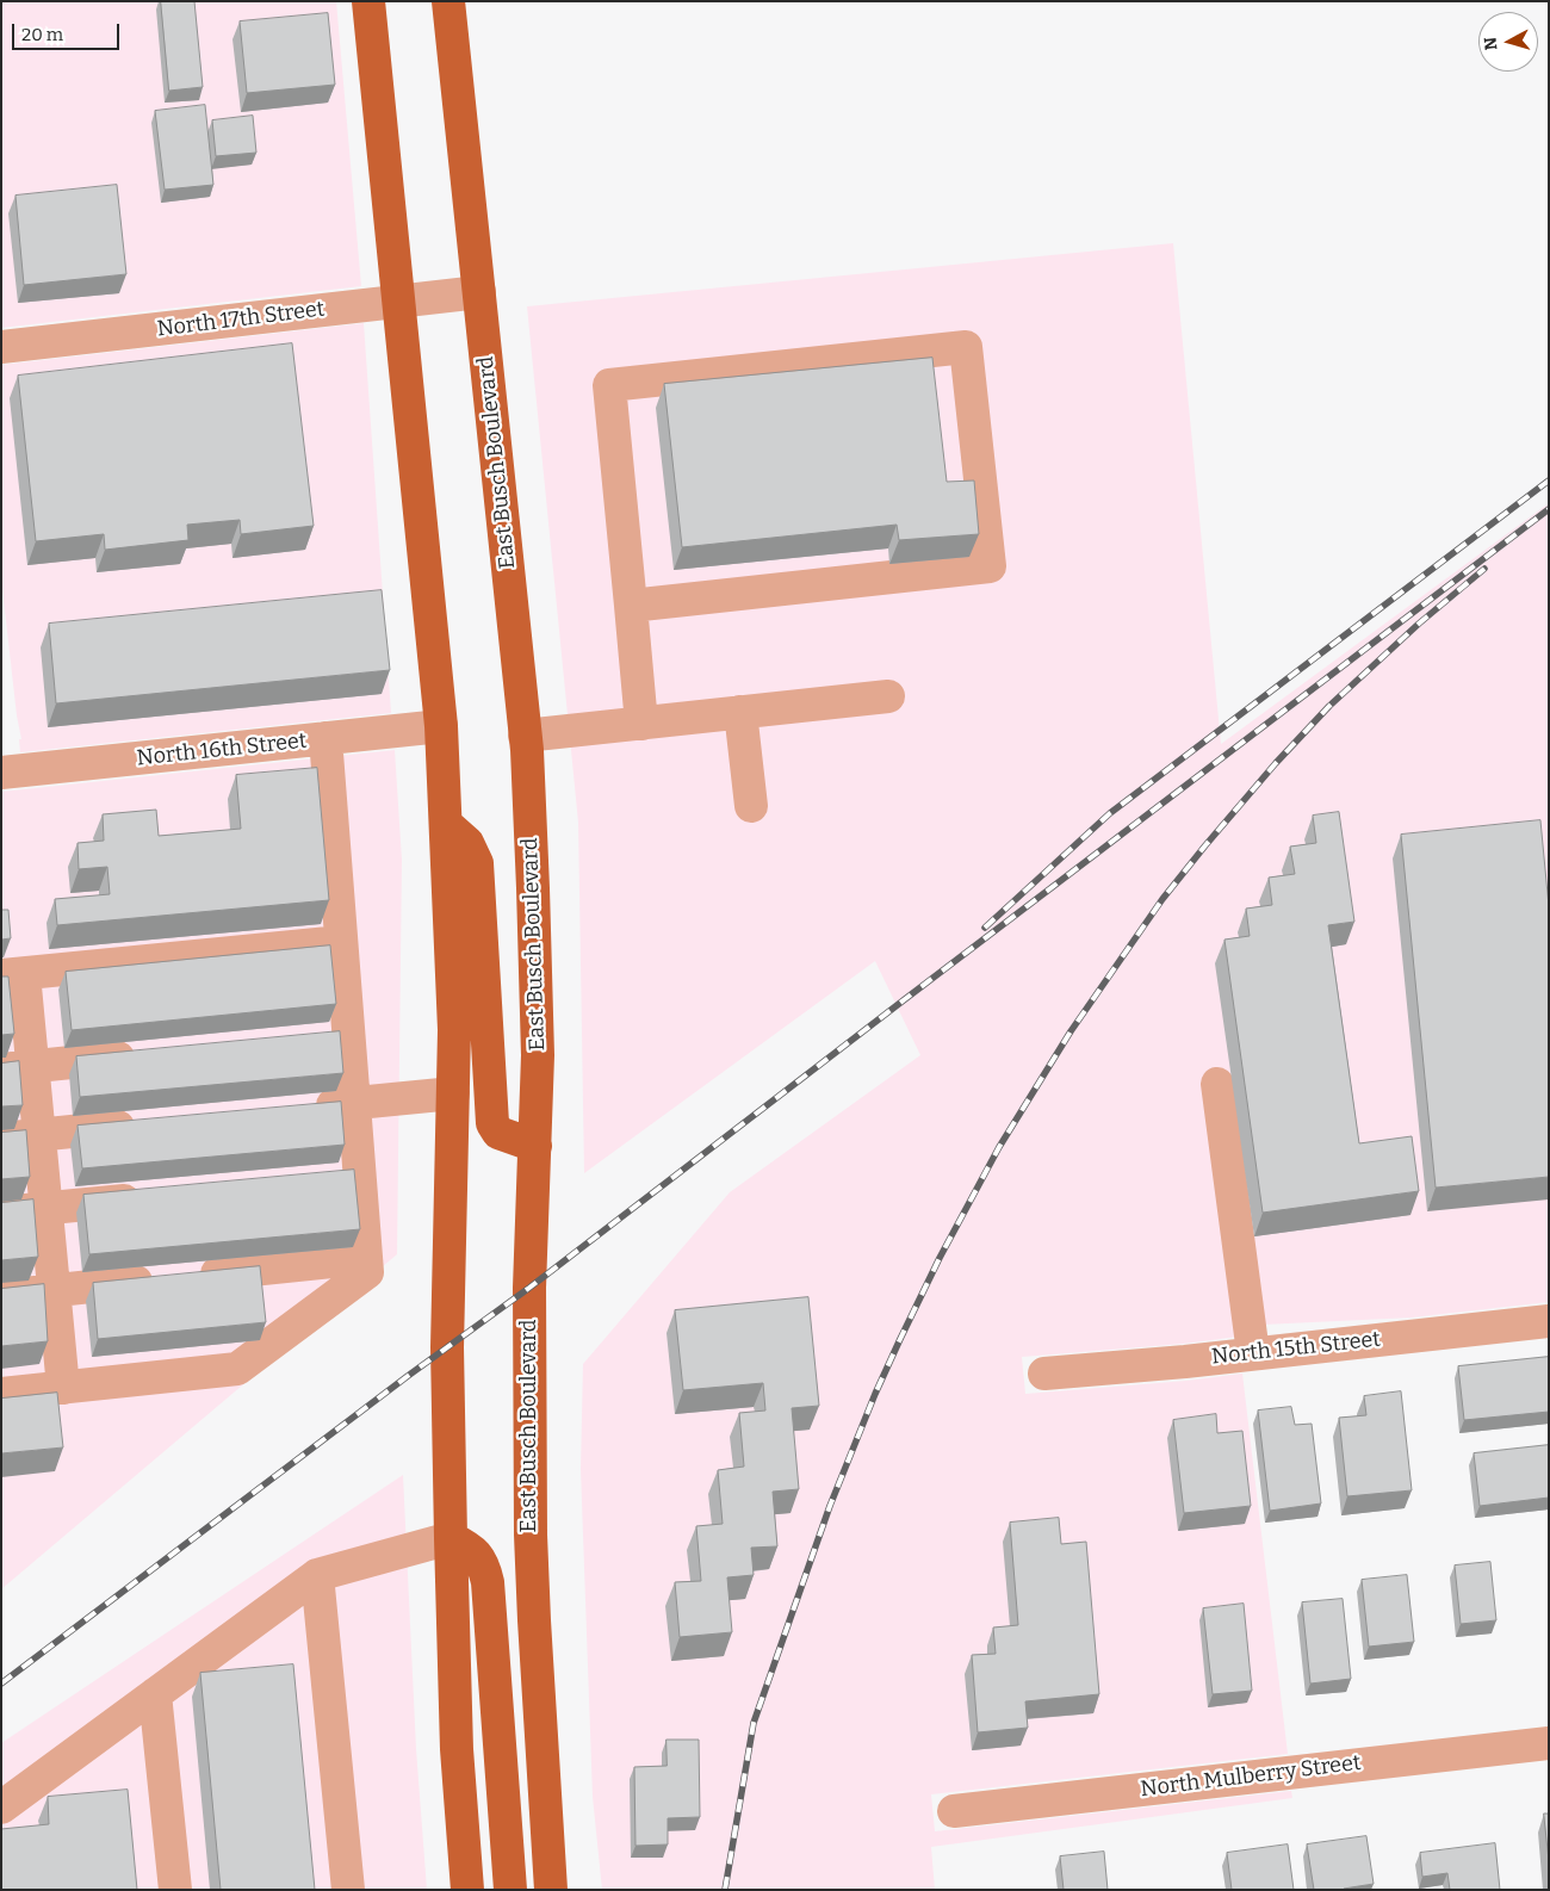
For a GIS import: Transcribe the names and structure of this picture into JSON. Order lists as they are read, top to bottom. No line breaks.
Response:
{"streets":{"main road":["East Busch Boulevard"],"street":["North 17th Street","North 16th Street","North 15th Street","North Mulberry Street"]},"crossings":[["North 17th Street","East Busch Boulevard"]],"scale_bar":"20 m","north":"left"}
